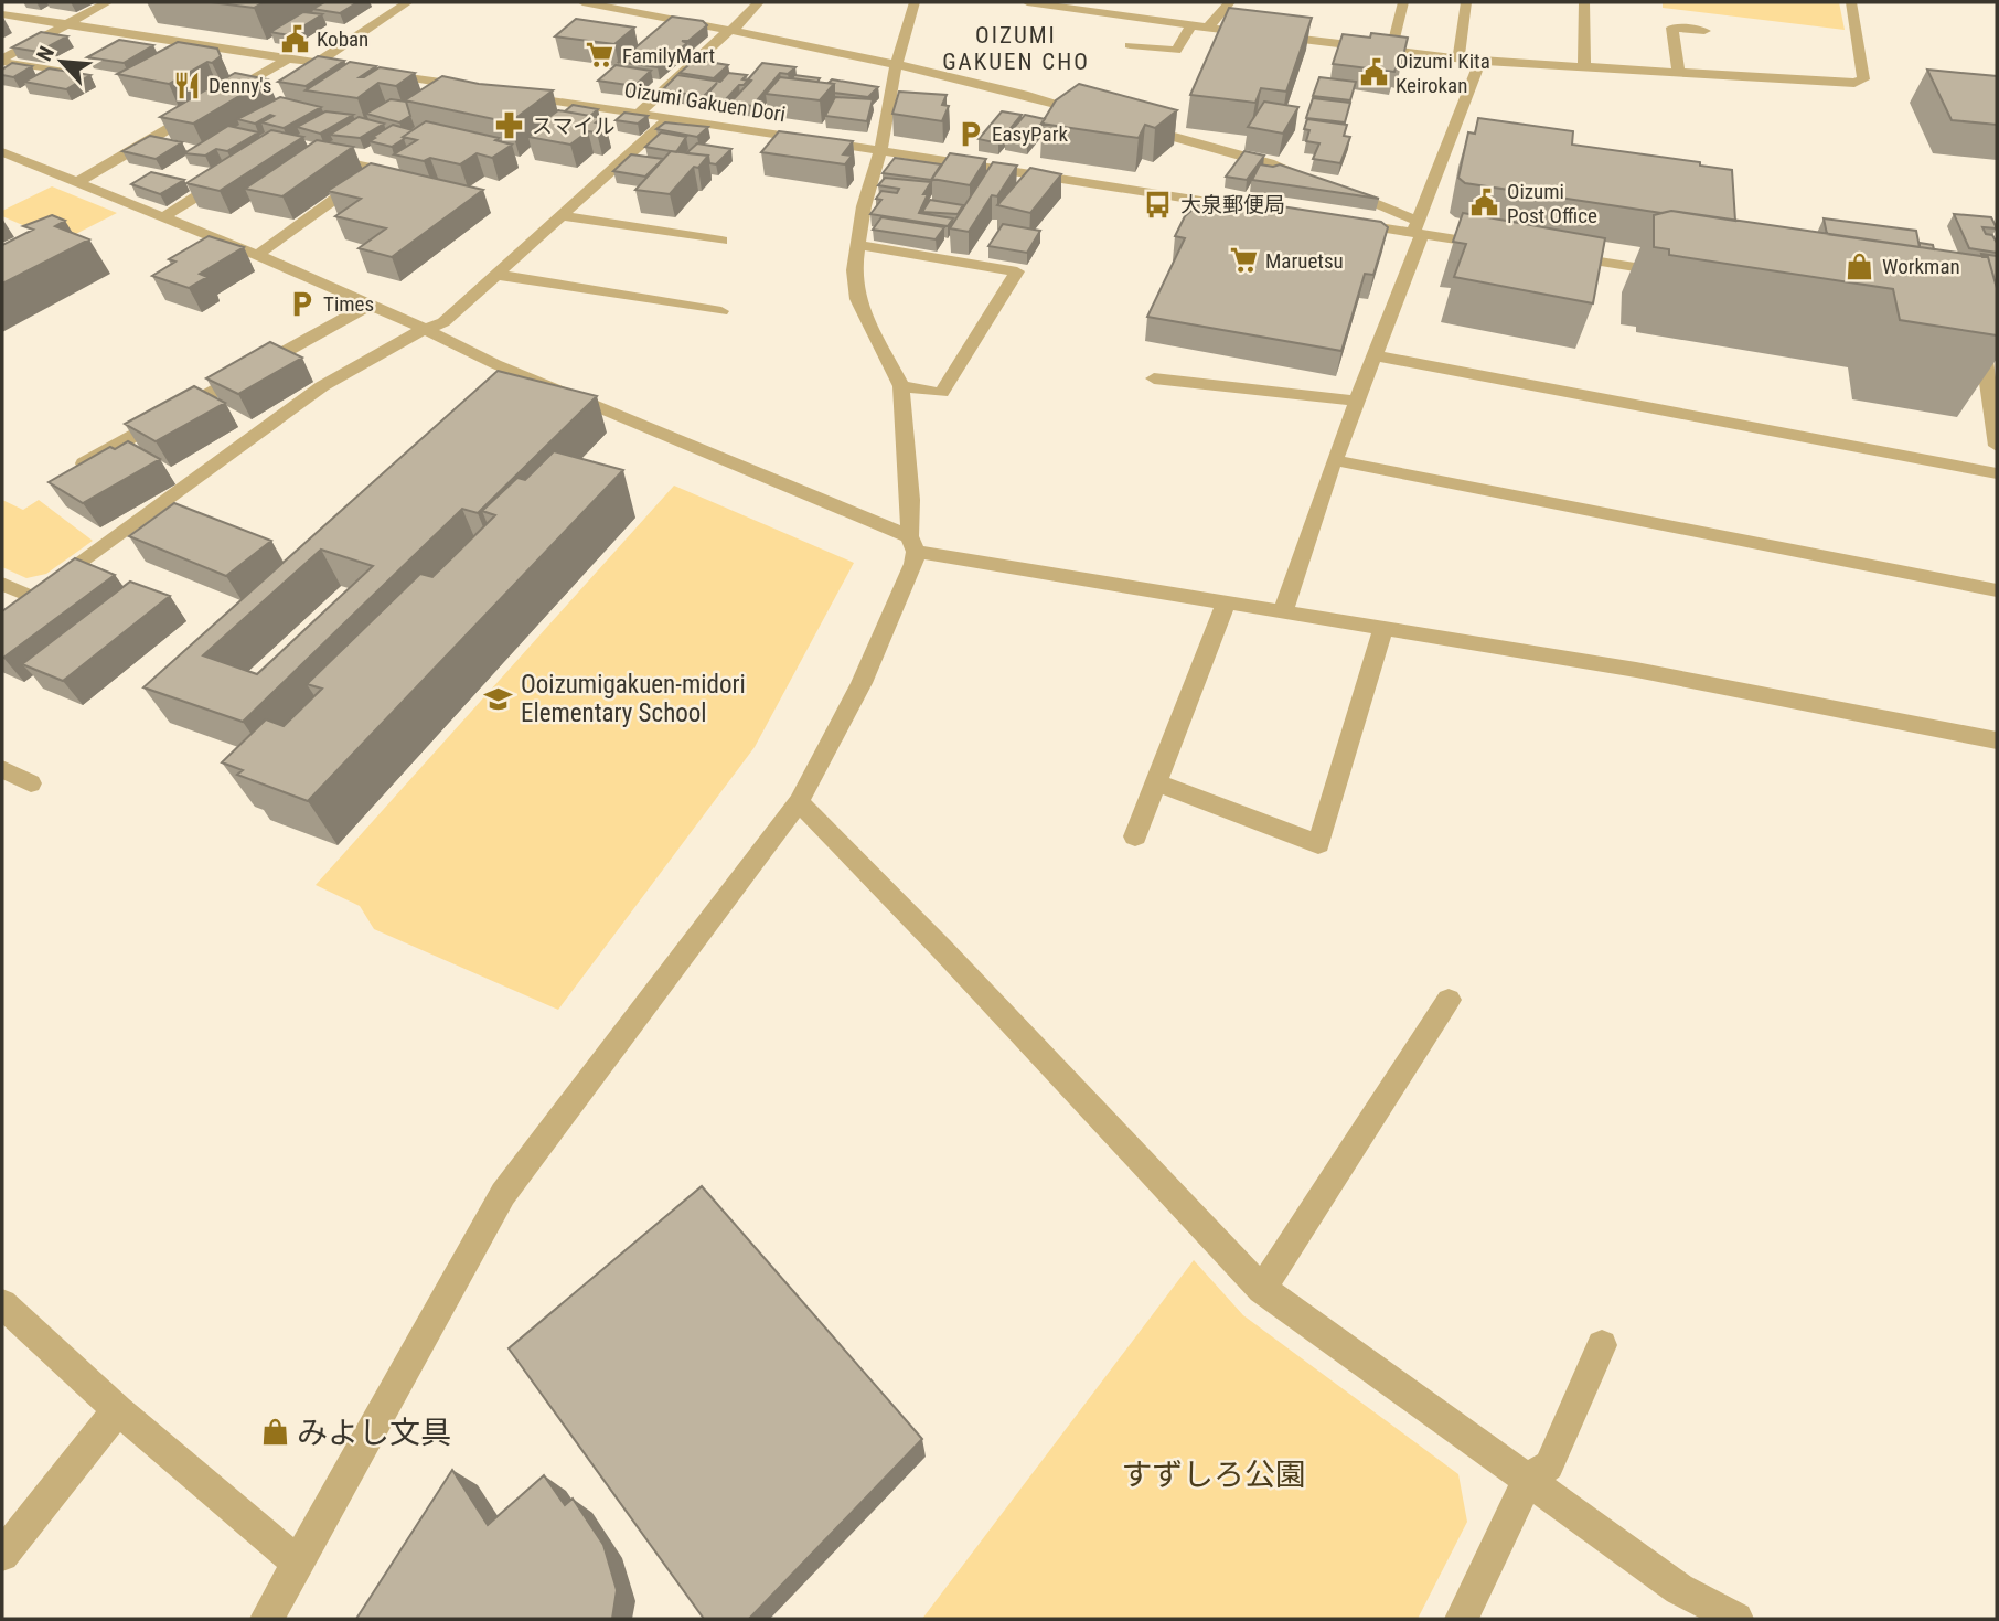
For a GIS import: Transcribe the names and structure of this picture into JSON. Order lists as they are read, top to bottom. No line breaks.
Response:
{"streets":{"street":["Oizumi Gakuen Dori"]},"districts":["OIZUMI GAKUEN CHO"],"parks":["すずしろ公園"],"places":{"public building":["Koban","Oizumi Kita Keirokan","Oizumi Post Office"],"supermarket":["FamilyMart","Maruetsu"],"restaurant":["Denny's"],"pharmacy":["スマイル"],"parking":["EasyPark","Times"],"bus stop":["大泉郵便局"],"shop":["Workman","みよし文具"],"school or university":["Ooizumigakuen-midori Elementary School"]},"north":"top left"}
